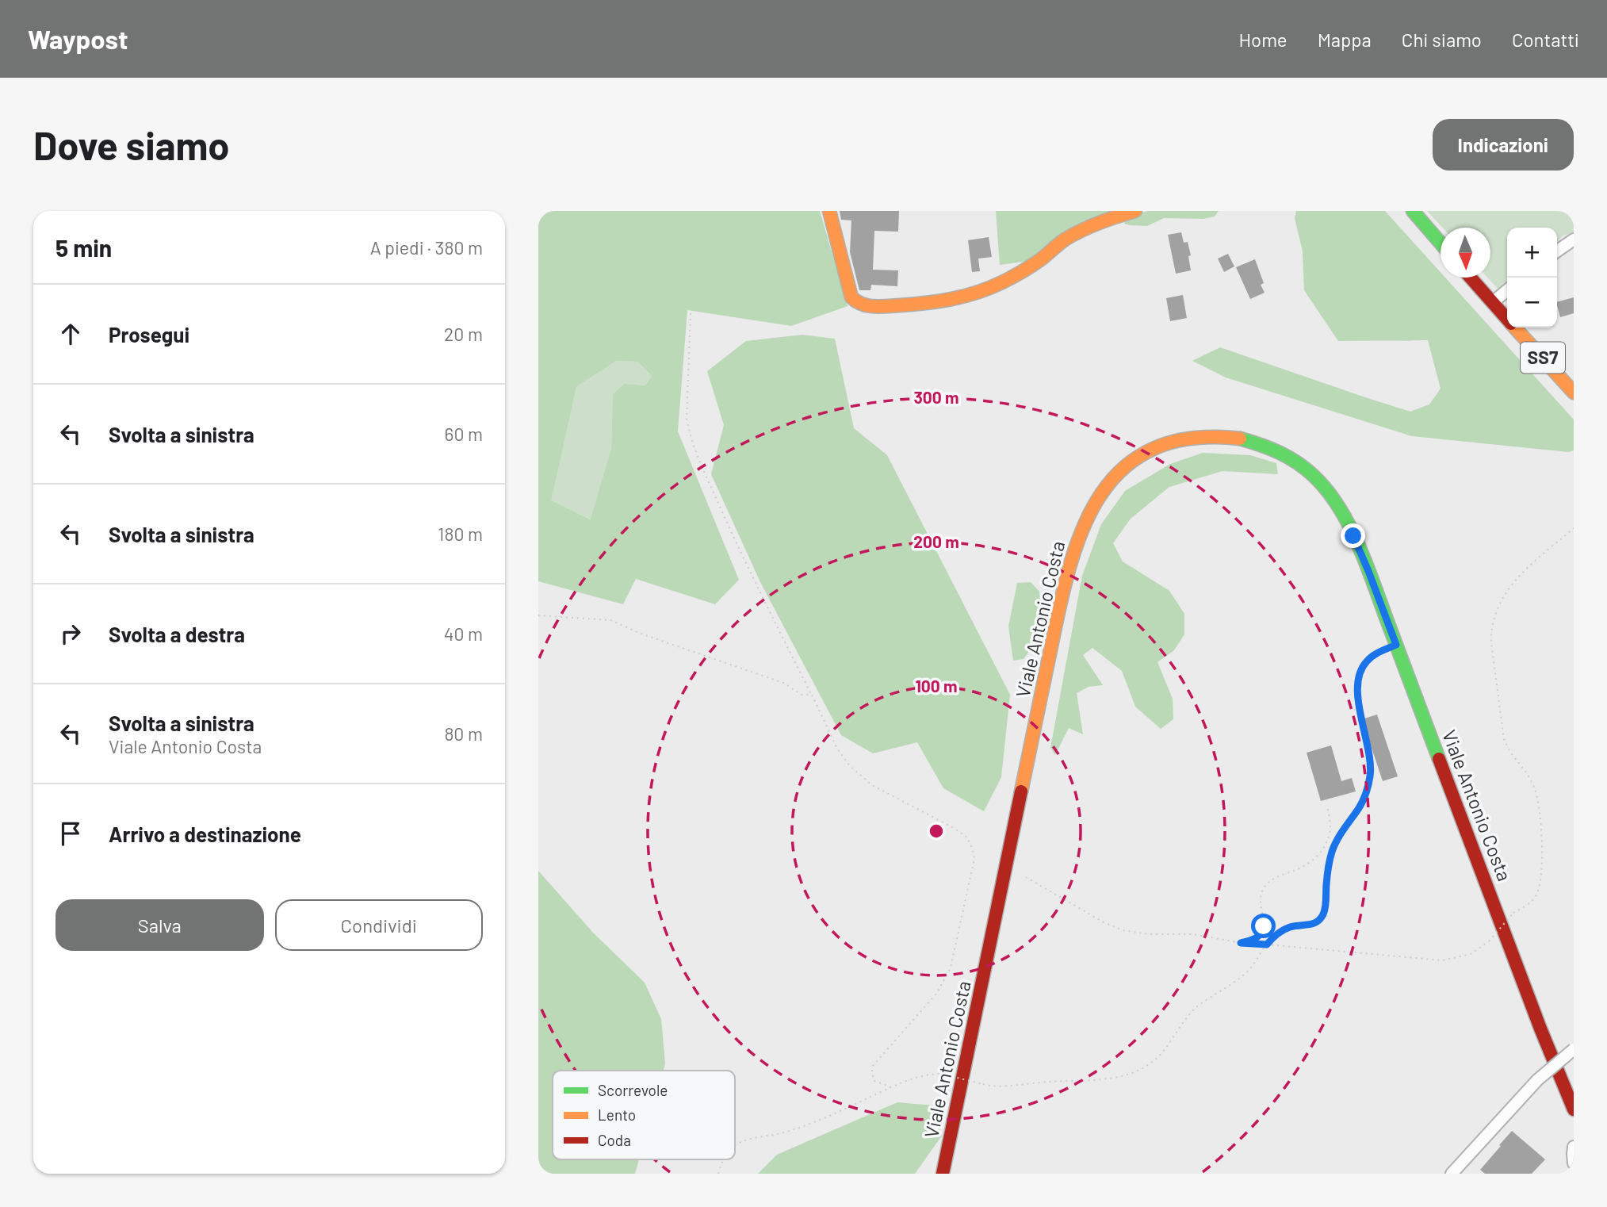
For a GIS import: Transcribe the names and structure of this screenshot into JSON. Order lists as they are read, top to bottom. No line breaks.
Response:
{"streets":{"main road":["SS7","Viale Antonio Costa"]},"legend":["Scorrevole","Lento","Coda"],"north":"bottom","page":{"header":"Waypost","nav":["Home","Mappa","Chi siamo","Contatti"],"buttons":["Indicazioni",["Salva","Condividi"]],"title":"Dove siamo","heading":["5 min","A piedi · 380 m"],"map_buttons":["+","−"],"list":[["Prosegui","20 m"],["Svolta a sinistra","60 m"],["Svolta a sinistra","180 m"],["Svolta a destra","40 m"],["Svolta a sinistra","Viale Antonio Costa","80 m"],"Arrivo a destinazione"]},"rings":["300 m","200 m","100 m"]}
